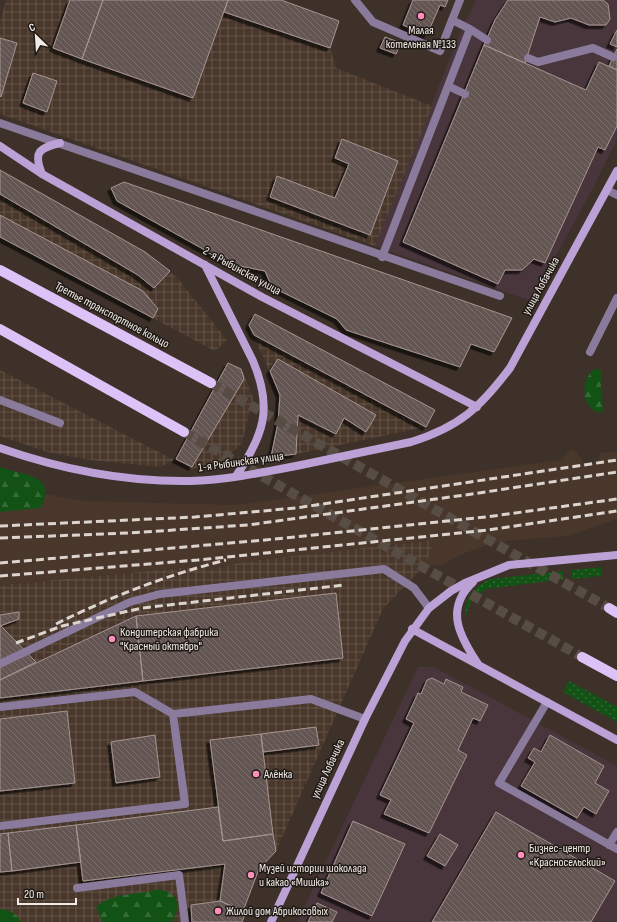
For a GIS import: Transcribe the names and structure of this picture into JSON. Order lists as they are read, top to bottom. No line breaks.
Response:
{"streets":{"main road":["Третье транспортное кольцо"],"street":["2-я Рыбинская улица","улица Лобачика","1-я Рыбинская улица"]},"crossings":[["2-я Рыбинская улица","улица Лобачика"],["2-я Рыбинская улица","1-я Рыбинская улица"],["улица Лобачика","1-я Рыбинская улица"]],"places":["Малая котельная №133","Кондитерская фабрика \"Красный октябрь\"","Алёнка","Бизнес-центр «Красносельский»","Музей истории шоколада и какао «Мишка»","Жилой дом Абрикосовых"],"scale_bar":"20 m","north":"top left"}
